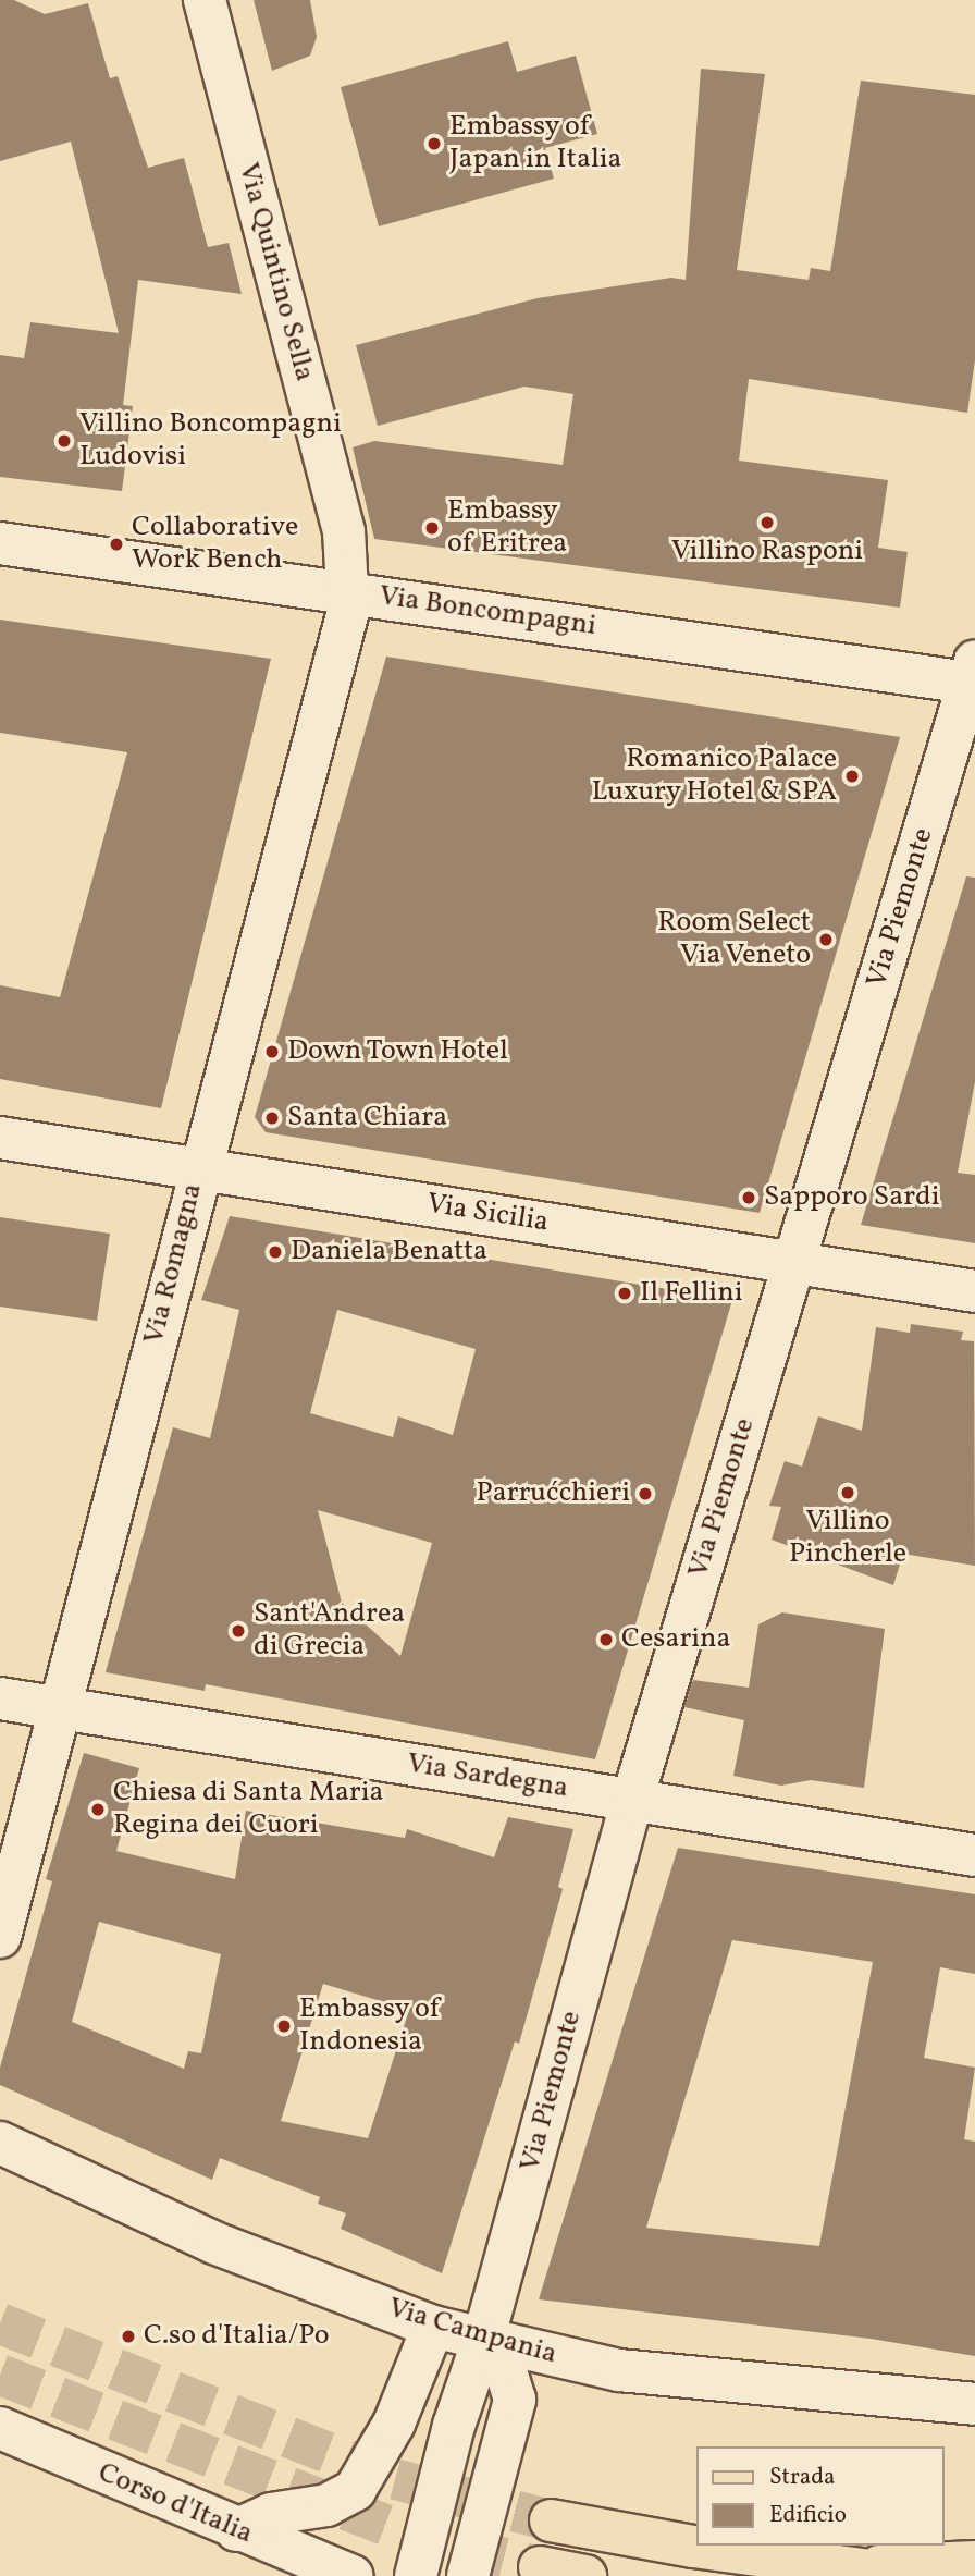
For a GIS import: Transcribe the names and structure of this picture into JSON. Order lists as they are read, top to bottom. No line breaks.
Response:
{"streets":{"street":["Via Quintino Sella","Via Boncompagni","Via Piemonte","Via Sicilia","Via Romagna","Via Sardegna","Via Campania","Corso d'Italia"]},"crossings":[["Via Quintino Sella","Via Boncompagni"],["Via Quintino Sella","Via Romagna"],["Via Boncompagni","Via Piemonte"],["Via Boncompagni","Via Romagna"],["Via Piemonte","Via Sicilia"],["Via Piemonte","Via Sardegna"],["Via Piemonte","Via Campania"],["Via Sicilia","Via Romagna"],["Via Romagna","Via Sardegna"]],"places":["Embassy of Japan in Italia","Villino Boncompagni Ludovisi","Villino Rasponi","Embassy of Eritrea","Collaborative Work Bench","Romanico Palace Luxury Hotel & SPA","Room Select Via Veneto","Down Town Hotel","Santa Chiara","Sapporo Sardi","Daniela Benatta","Il Fellini","Villino Pincherle","Parrućchieri","Sant'Andrea di Grecia","Cesarina","Chiesa di Santa Maria Regina dei Cuori","Embassy of Indonesia","C.so d'Italia/Po"],"legend":["Strada","Edificio"]}
